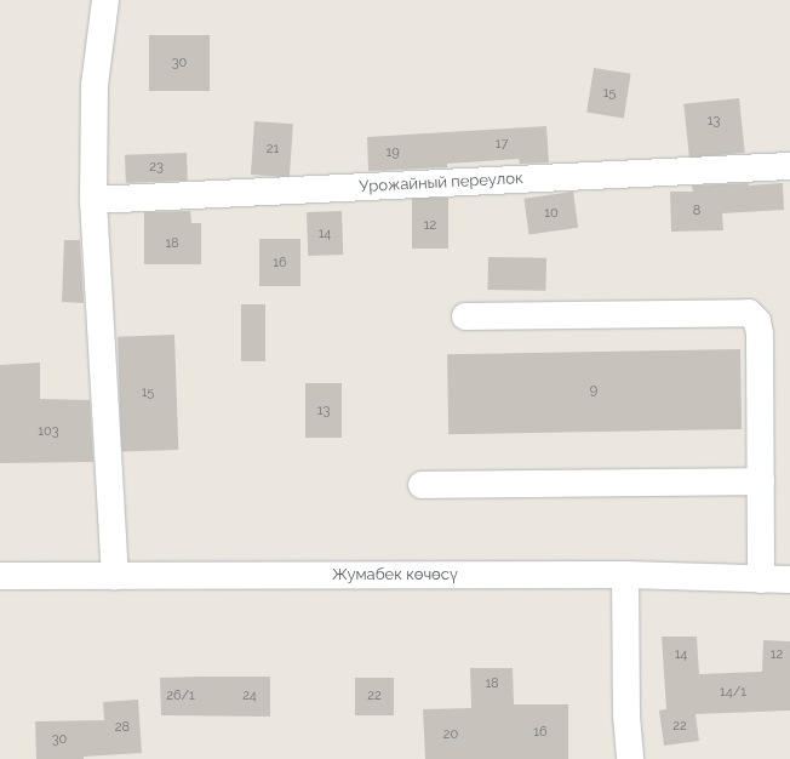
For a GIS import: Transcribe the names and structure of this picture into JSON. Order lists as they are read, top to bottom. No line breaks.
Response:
{"streets":{"street":["Урожайный переулок","Жумабек көчөсү"]},"house_numbers":["30","15","13","17","21","19","23","8","10","12","14","18","16","9","15","13","103","14","12","18","14/1","26/1","24","22","22","28","16","20","30"]}
